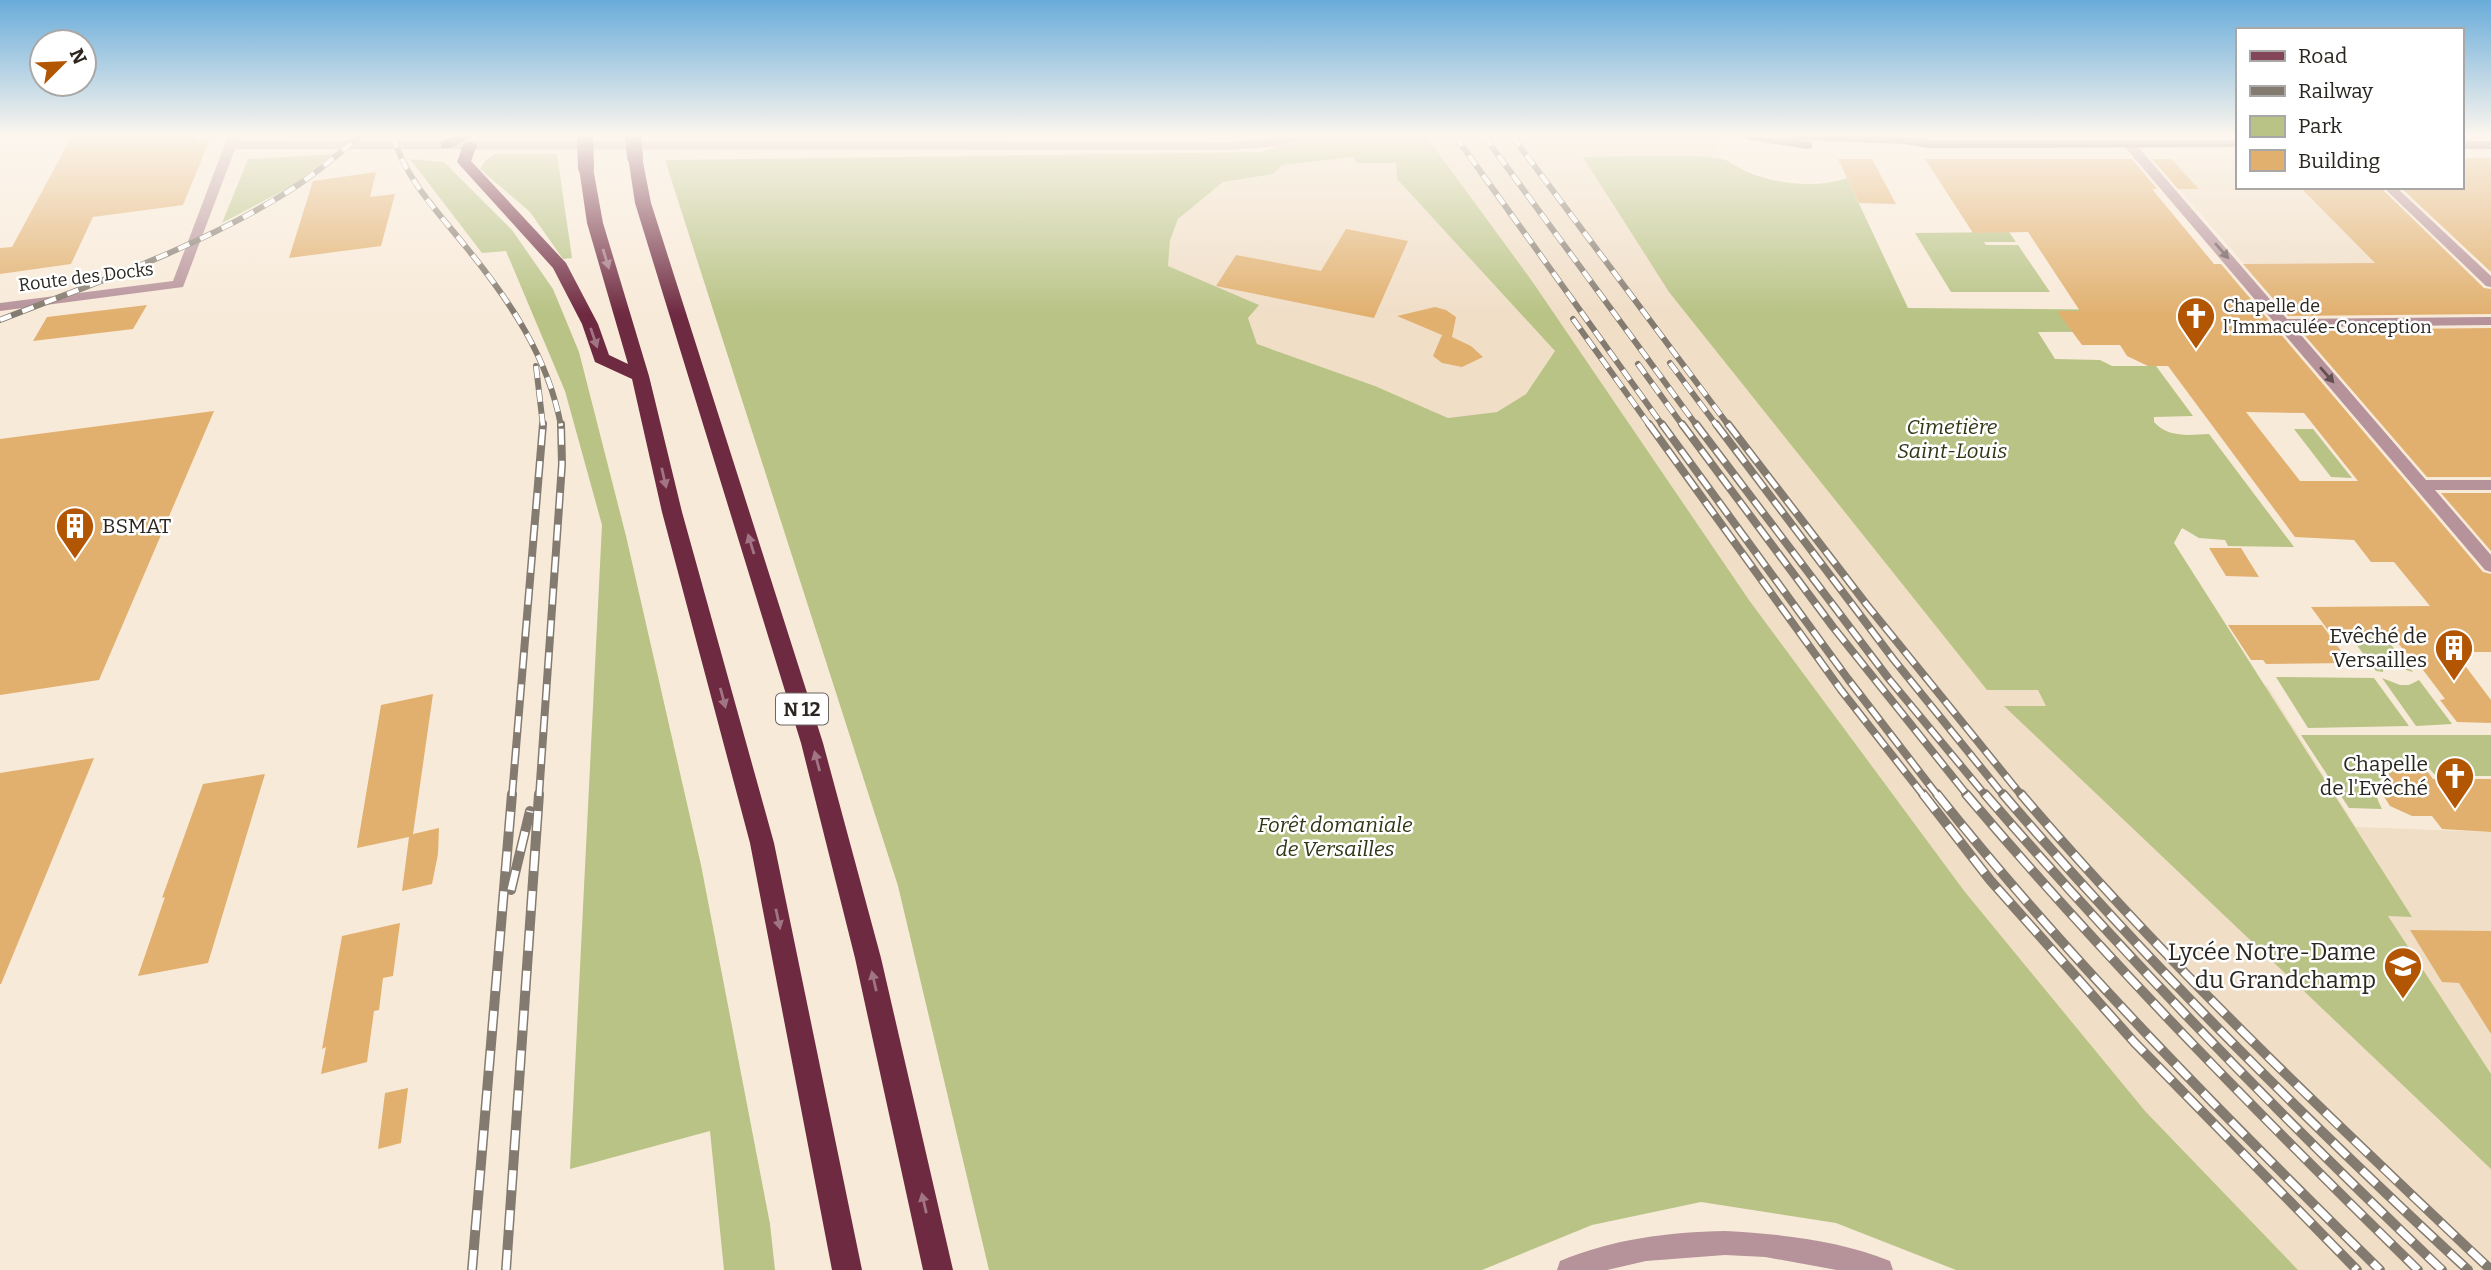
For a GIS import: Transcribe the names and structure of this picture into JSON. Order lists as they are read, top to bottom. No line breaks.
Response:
{"streets":{"highway":["N 12"],"street":["Route des Docks"]},"parks":["Cimetière Saint-Louis","Forêt domaniale de Versailles"],"places":{"church":["Chapelle de l'Immaculée-Conception","Chapelle de l'Evêché"],"building":["BSMAT","Evêché de Versailles"],"school or university":["Lycée Notre-Dame du Grandchamp"]},"legend":["Road","Railway","Park","Building"],"north":"top right"}
